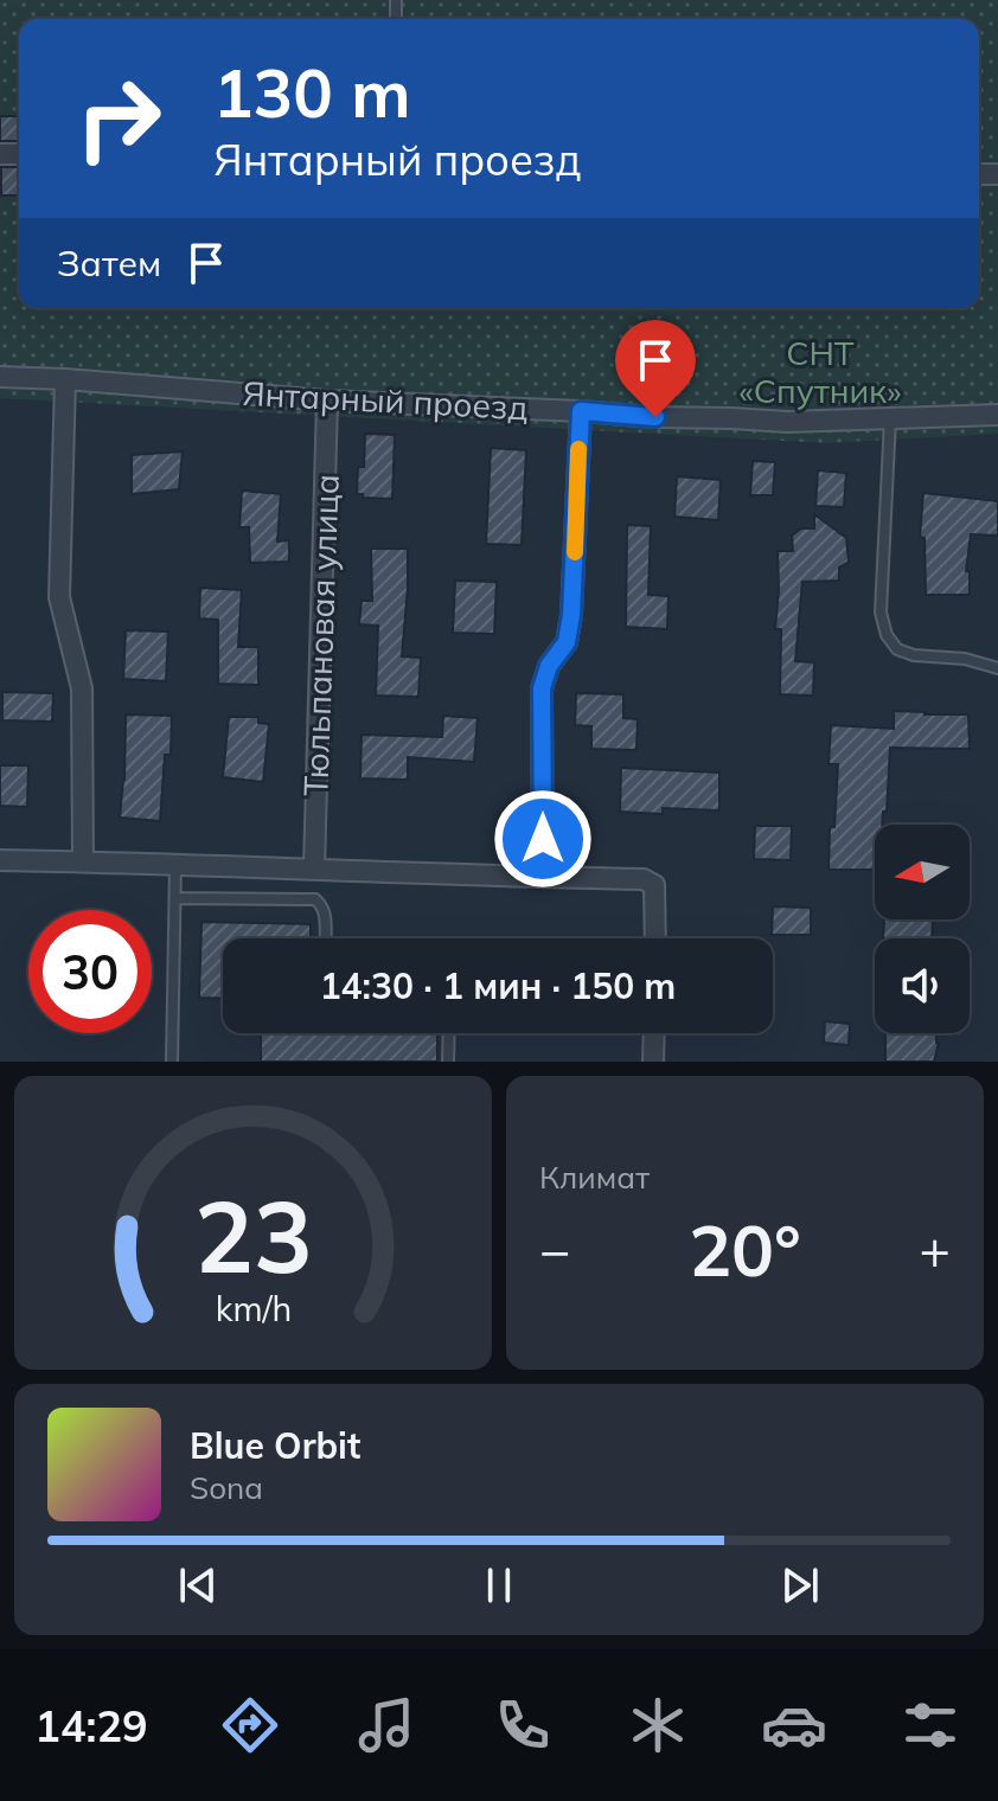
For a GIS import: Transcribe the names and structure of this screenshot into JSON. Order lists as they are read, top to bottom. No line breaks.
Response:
{"streets":{"street":["Янтарный проезд","Тюльпановая улица"]},"crossings":[["Янтарный проезд","Тюльпановая улица"]],"parks":["СНТ «Спутник»"],"north":"left","page":{"turn":["130 m","Янтарный проезд"],"then":"Затем","limit":"30","trip":"14:30 · 1 мин · 150 m","tile":"Климат","heat":["−","20°","+"],"song":["Blue Orbit","Sona"],"tabs":"14:29","gauge":["23","km/h"]}}
